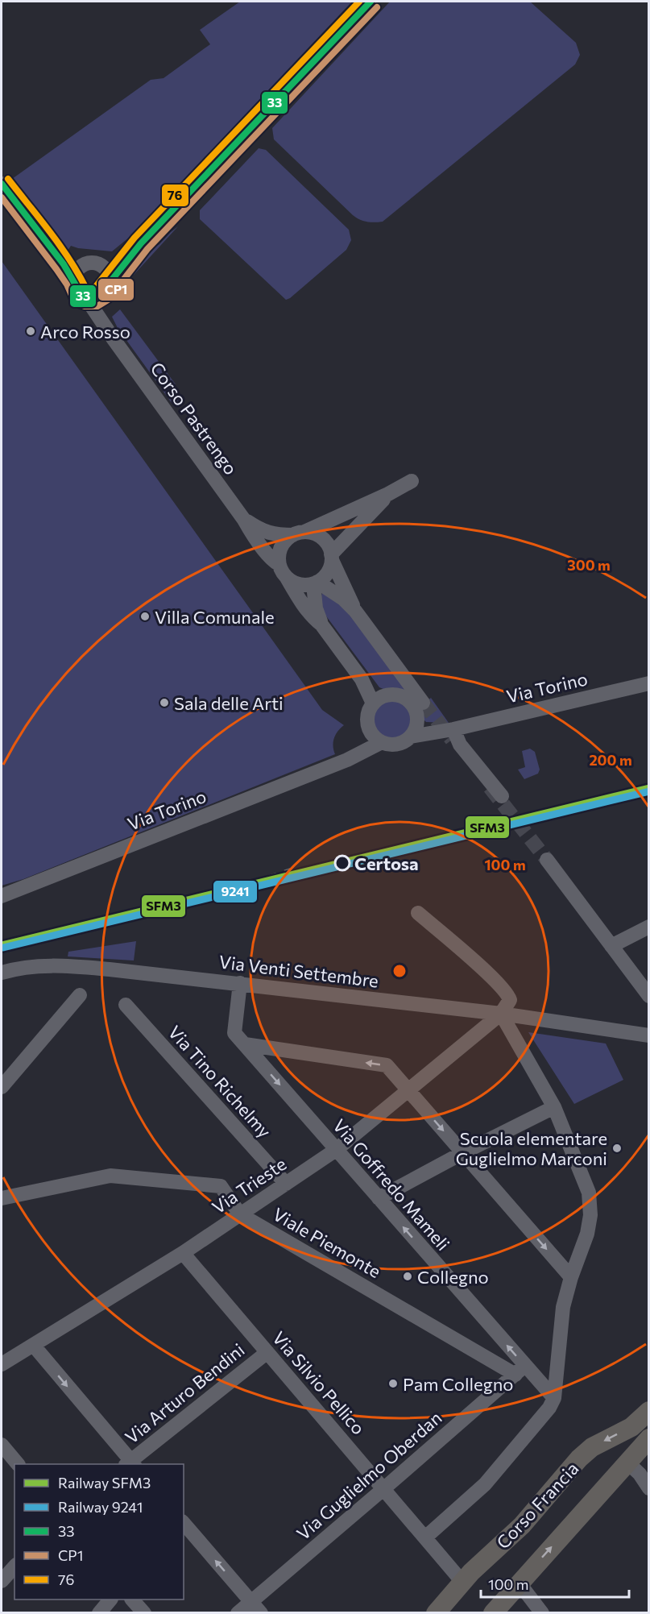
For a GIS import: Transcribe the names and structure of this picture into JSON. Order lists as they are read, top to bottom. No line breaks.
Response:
{"streets":{"main road":["Corso Francia"],"street":["Corso Pastrengo","Via Torino","Via Venti Settembre","Via Tino Richelmy","Via Goffredo Mameli","Via Trieste","Viale Piemonte","Via Silvio Pellico","Via Arturo Bendini","Via Guglielmo Oberdan"]},"crossings":[["Via Venti Settembre","Via Goffredo Mameli"],["Via Venti Settembre","Via Trieste"],["Via Tino Richelmy","Via Trieste"],["Via Goffredo Mameli","Via Trieste"],["Via Goffredo Mameli","Viale Piemonte"],["Via Goffredo Mameli","Via Guglielmo Oberdan"],["Via Trieste","Viale Piemonte"],["Via Trieste","Via Silvio Pellico"],["Viale Piemonte","Via Guglielmo Oberdan"],["Via Silvio Pellico","Via Arturo Bendini"],["Via Silvio Pellico","Via Guglielmo Oberdan"]],"places":["Arco Rosso","Villa Comunale","Sala delle Arti","Certosa","Scuola elementare Guglielmo Marconi","Collegno","Pam Collegno"],"lines":["transit line 33","transit line 76","transit line CP1","rail line SFM3","rail line 9241"],"legend":["Railway SFM3","Railway 9241","33","CP1","76"],"scale_bar":"100 m","rings":["300 m","200 m","100 m"]}
